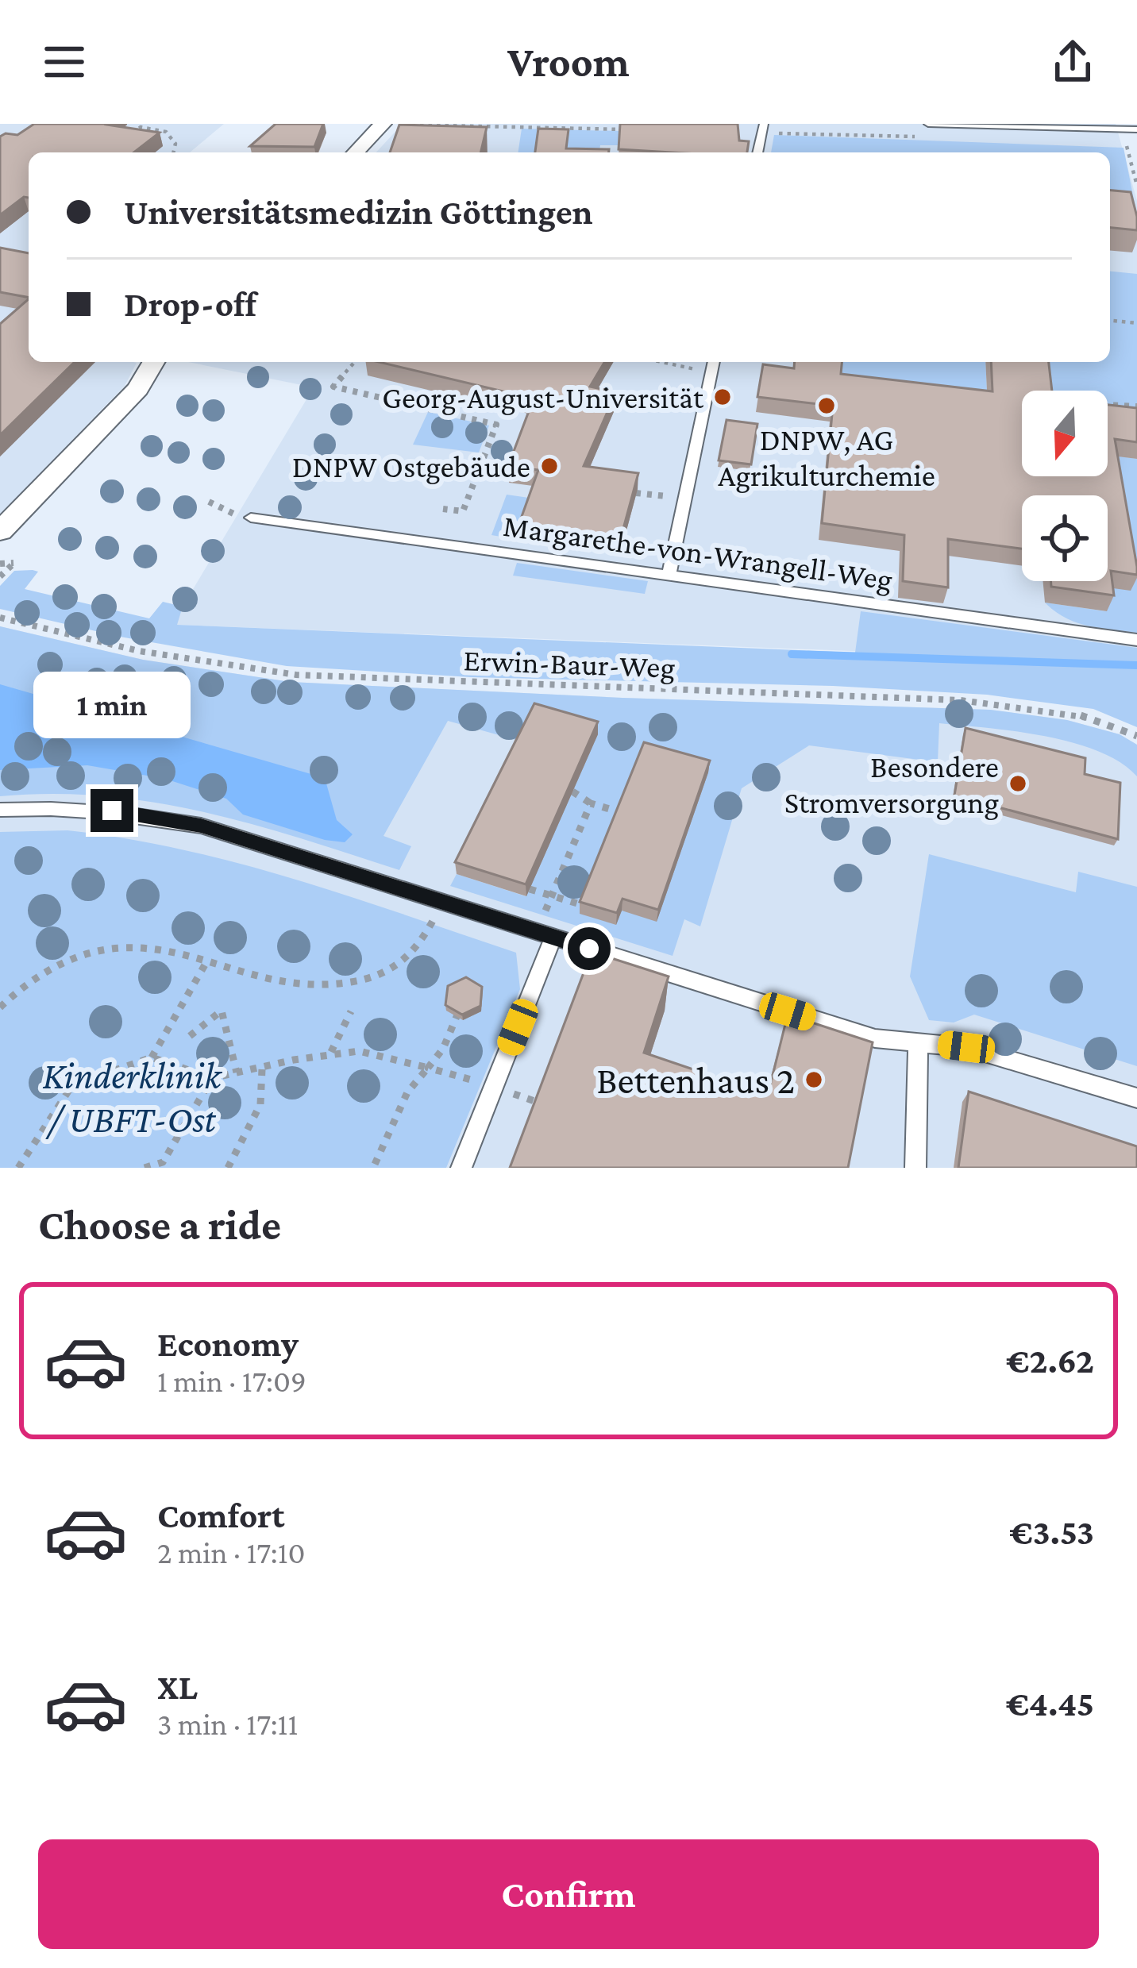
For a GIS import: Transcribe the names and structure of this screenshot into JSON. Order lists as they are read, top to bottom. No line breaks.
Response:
{"streets":{"lane":["Margarethe-von-Wrangell-Weg"],"path":["Erwin-Baur-Weg"]},"parks":["Kinderklinik / UBFT-Ost"],"places":["Georg-August-Universität","DNPW, AG Agrikulturchemie","DNPW Ostgebäude","Besondere Stromversorgung","Bettenhaus 2"],"north":"bottom","page":{"header":"Vroom","banner":["Universitätsmedizin Göttingen","Drop-off"],"bubble":"1 min","heading":"Choose a ride","list":[{"name":"Economy","note":"1 min · 17:09","value":"€2.62"},{"name":"Comfort","note":"2 min · 17:10","value":"€3.53"},{"name":"XL","note":"3 min · 17:11","value":"€4.45"}],"buttons":"Confirm"}}
